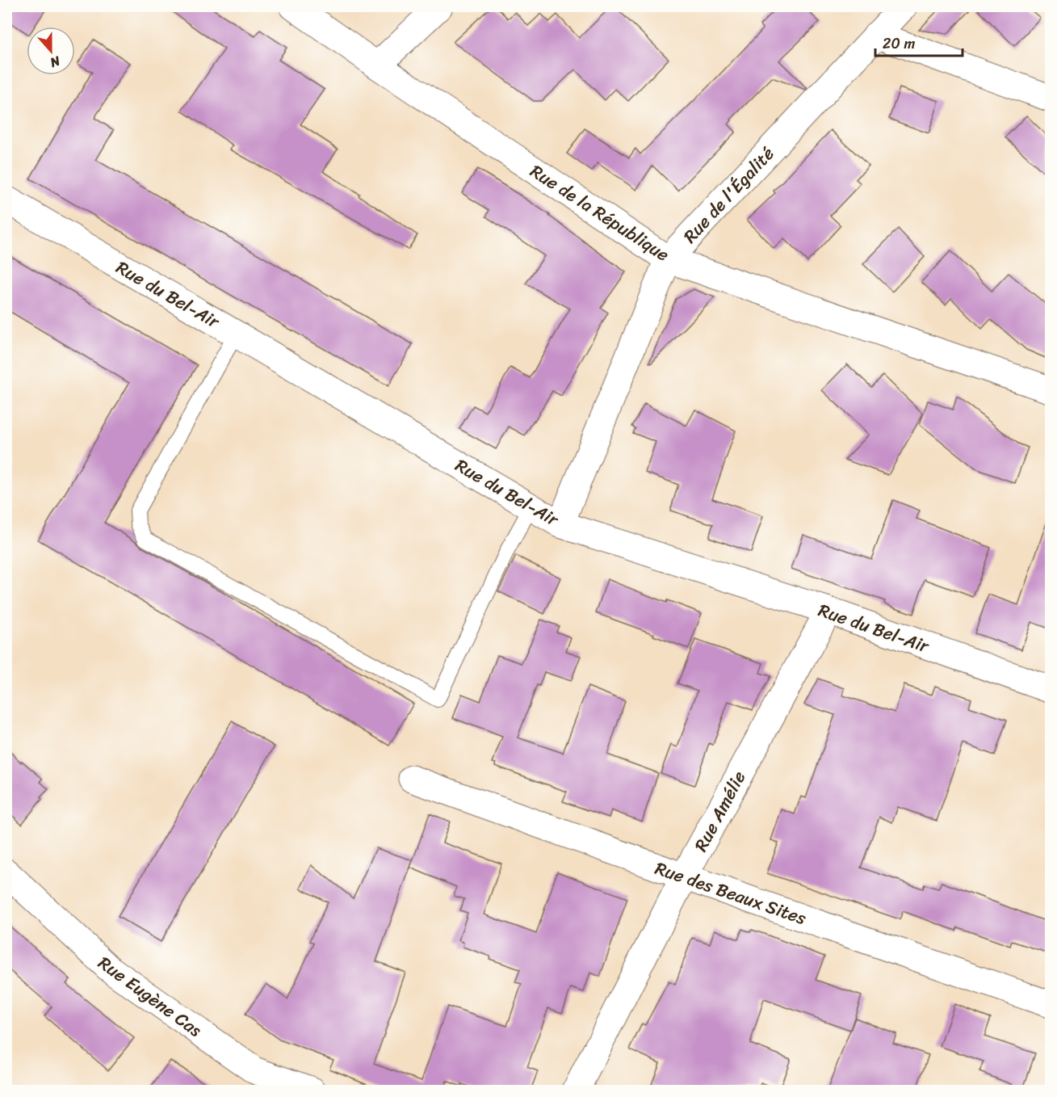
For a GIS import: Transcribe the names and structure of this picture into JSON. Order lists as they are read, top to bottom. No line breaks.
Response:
{"streets":{"street":["Rue de l'Égalité","Rue de la République","Rue du Bel-Air","Rue Amélie","Rue des Beaux Sites","Rue Eugène Cas"]},"crossings":[["Rue de l'Égalité","Rue de la République"],["Rue de l'Égalité","Rue du Bel-Air"],["Rue du Bel-Air","Rue Amélie"],["Rue Amélie","Rue des Beaux Sites"]],"scale_bar":"20 m","north":"bottom"}
